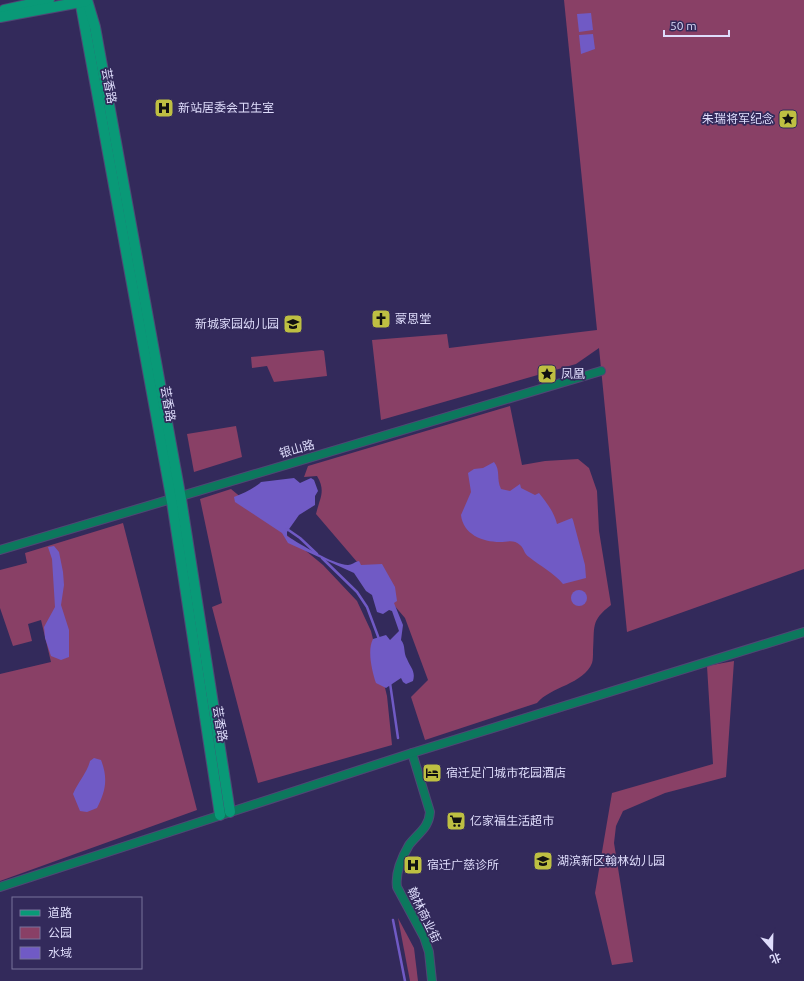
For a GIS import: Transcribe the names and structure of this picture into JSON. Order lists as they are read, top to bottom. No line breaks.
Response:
{"streets":{"street":["芸香路","银山路","翰林商业街"]},"crossings":[["芸香路","银山路"]],"places":{"hospital":["新站居委会卫生室","宿迁广慈诊所"],"place":["朱瑞将军纪念","凤凰"],"church":["蒙恩堂"],"school or university":["新城家园幼儿园","湖滨新区翰林幼儿园"],"hotel":["宿迁足门城市花园酒店"],"supermarket":["亿家福生活超市"]},"legend":["道路","公园","水域"],"scale_bar":"50 m","north":"bottom"}
